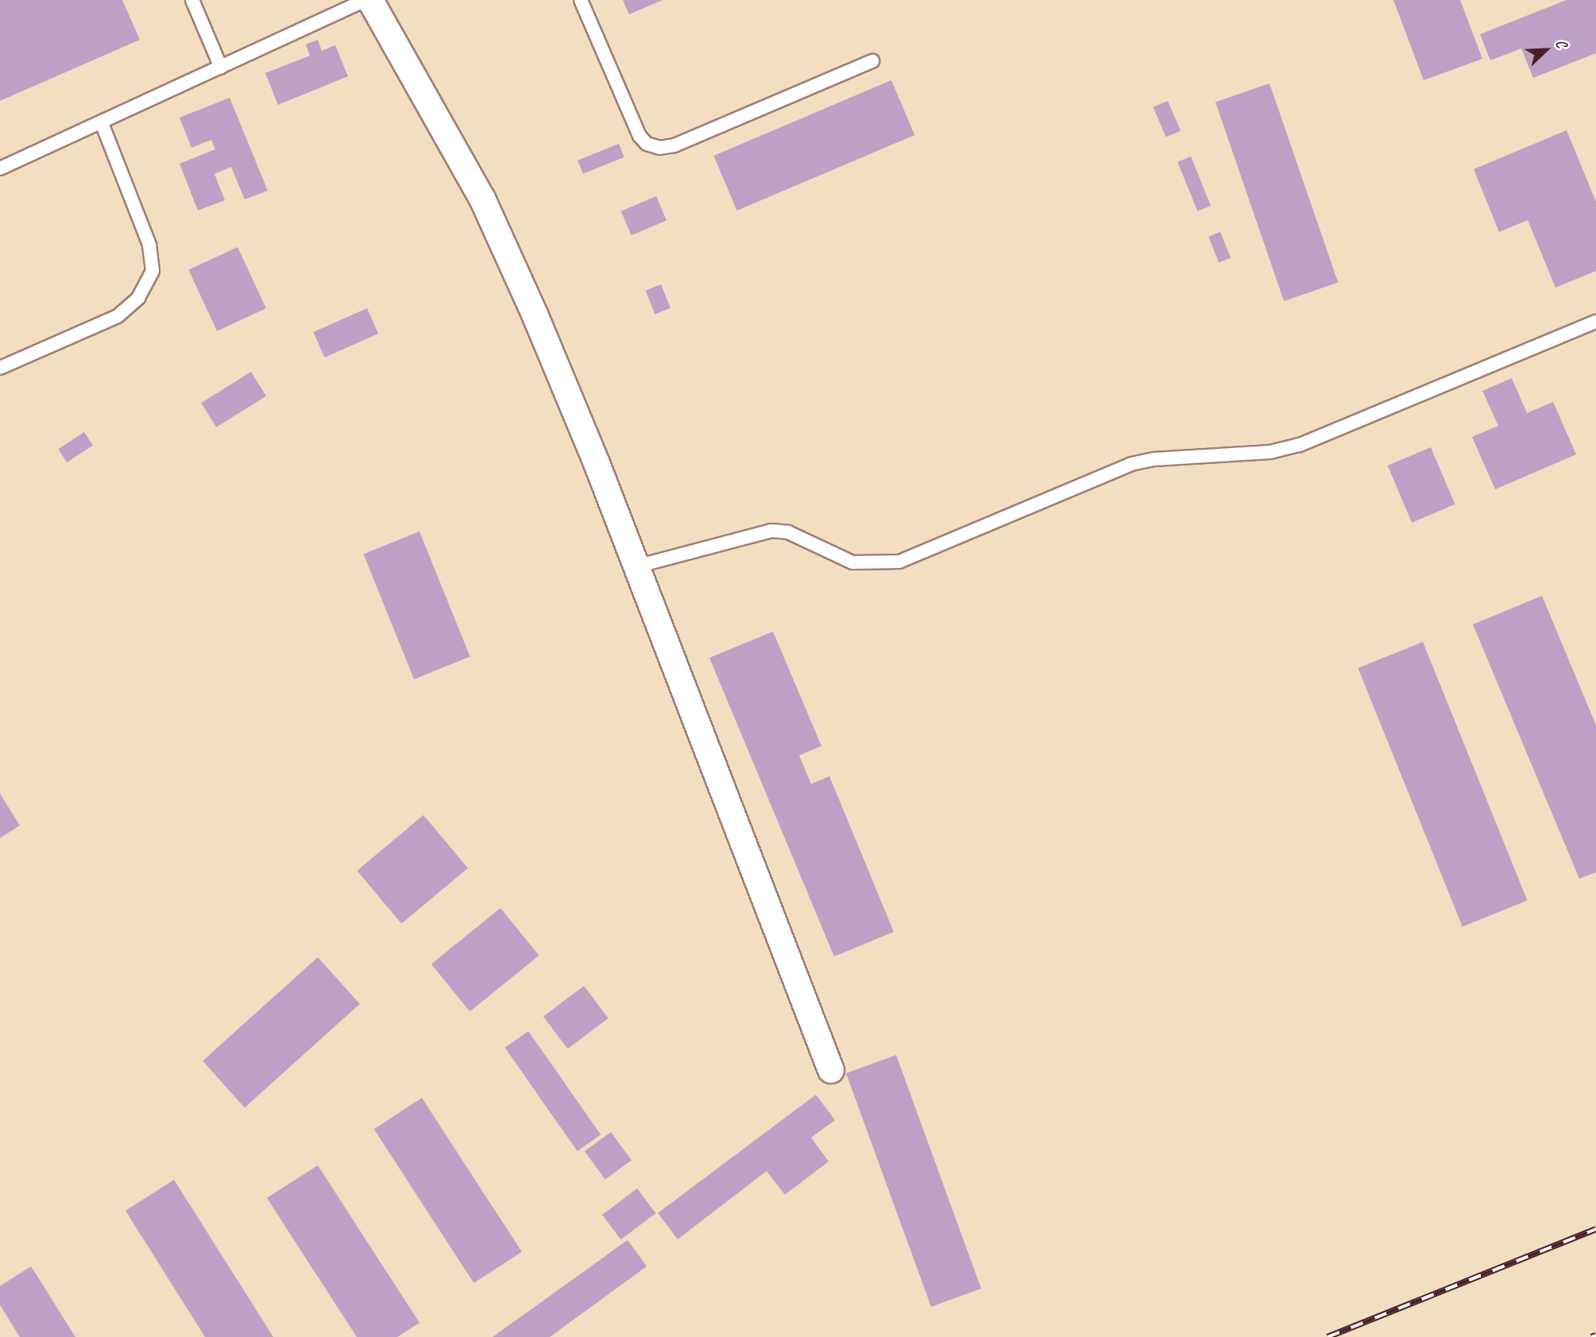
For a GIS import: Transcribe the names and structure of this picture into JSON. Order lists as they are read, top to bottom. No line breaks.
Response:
{"north":"top right"}
